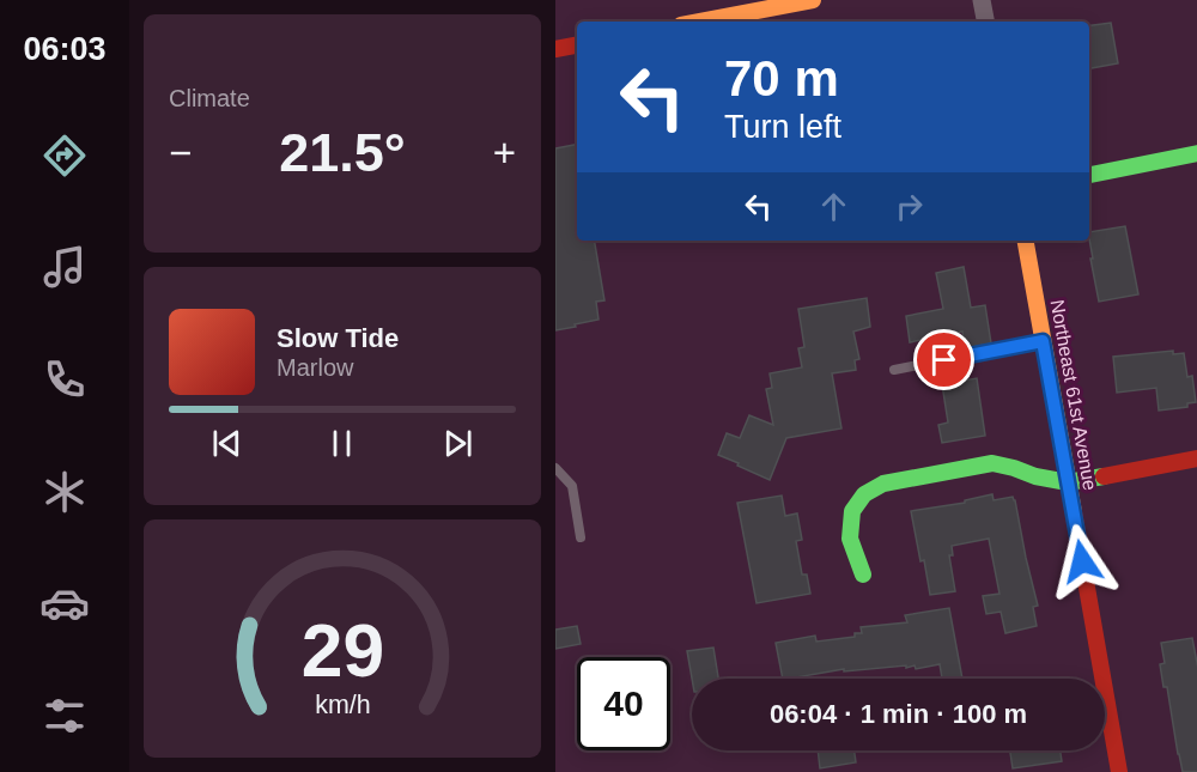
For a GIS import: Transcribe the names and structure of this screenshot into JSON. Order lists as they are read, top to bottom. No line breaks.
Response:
{"streets":{"street":["Northeast 61st Avenue"]},"page":{"tabs":"06:03","tile":"Climate","turn":["70 m","Turn left"],"heat":["−","21.5°","+"],"song":["Slow Tide","Marlow"],"limit":"40","trip":"06:04 · 1 min · 100 m","gauge":["29","km/h"]}}
